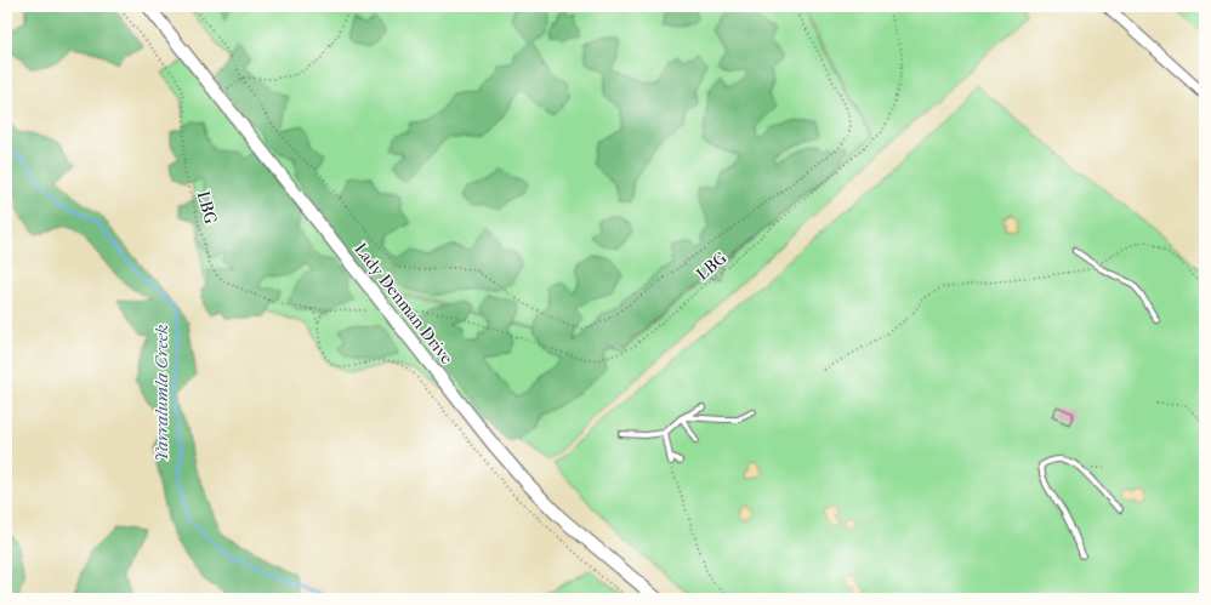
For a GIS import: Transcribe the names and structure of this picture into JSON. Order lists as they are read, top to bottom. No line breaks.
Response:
{"streets":{"street":["Lady Denman Drive"],"path":["LBG"]},"water":["Yarralumla Creek"]}
